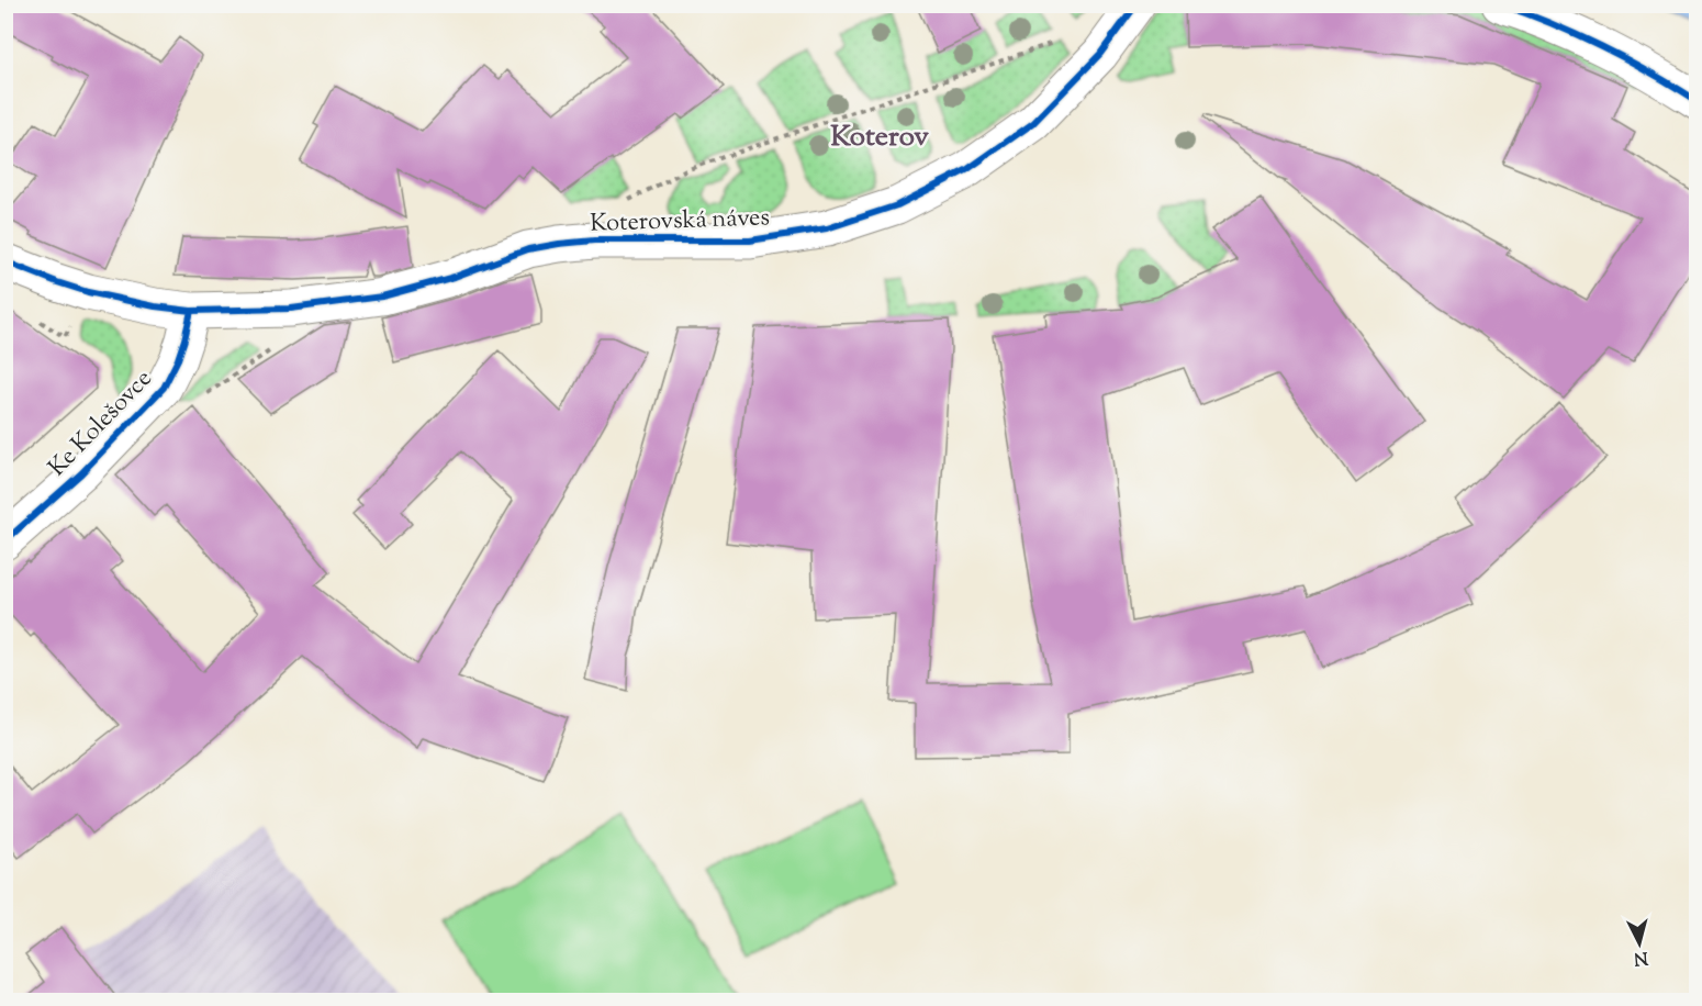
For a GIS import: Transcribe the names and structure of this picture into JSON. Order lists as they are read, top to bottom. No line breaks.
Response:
{"streets":{"street":["Koterovská náves","Ke Kolešovce"]},"crossings":[["Koterovská náves","Ke Kolešovce"]],"districts":["Koterov"],"north":"bottom"}
